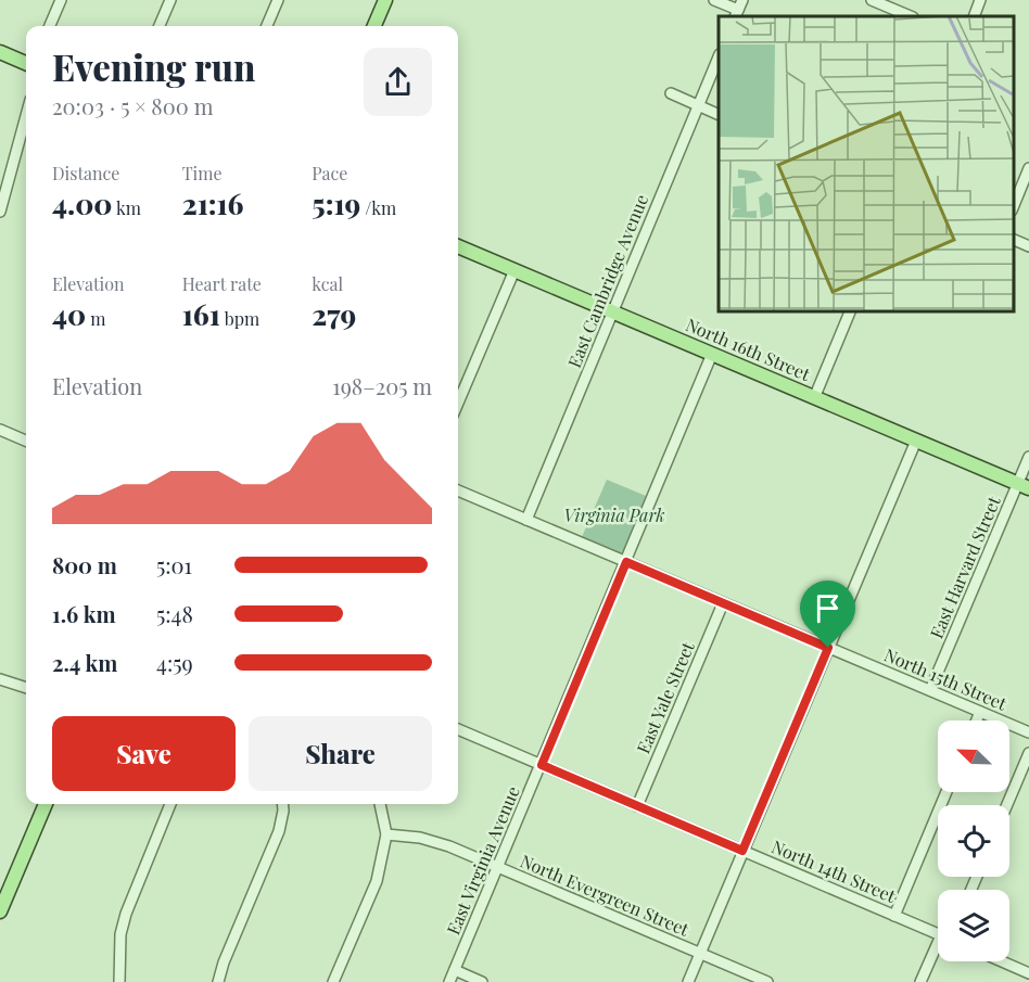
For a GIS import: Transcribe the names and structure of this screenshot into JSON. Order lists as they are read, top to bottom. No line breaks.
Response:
{"streets":{"main road":["North 16th Street"],"street":["East Cambridge Avenue","East Harvard Street","North 15th Street","East Yale Street","East Virginia Avenue","North 14th Street","North Evergreen Street"]},"crossings":[["East Cambridge Avenue","North 16th Street"],["East Cambridge Avenue","North 15th Street"],["North 16th Street","East Harvard Street"],["North 16th Street","East Virginia Avenue"],["East Harvard Street","North 15th Street"],["North 15th Street","East Yale Street"],["North 15th Street","East Virginia Avenue"],["East Yale Street","North 14th Street"],["East Virginia Avenue","North 14th Street"],["East Virginia Avenue","North Evergreen Street"]],"parks":["Virginia Park"],"north":"top left","page":{"heading":["Evening run","20:03 · 5 × 800 m"],"stats":[["Distance","4.00 km"],["Time","21:16"],["Pace","5:19 /km"],["Elevation","40 m"],["Heart rate","161 bpm"],["kcal","279"]],"chart":["Elevation","198–205 m"],"list":[{"name":"800 m","note":"5:01"},{"name":"1.6 km","note":"5:48"},{"name":"2.4 km","note":"4:59"}],"buttons":["Save","Share"]}}
